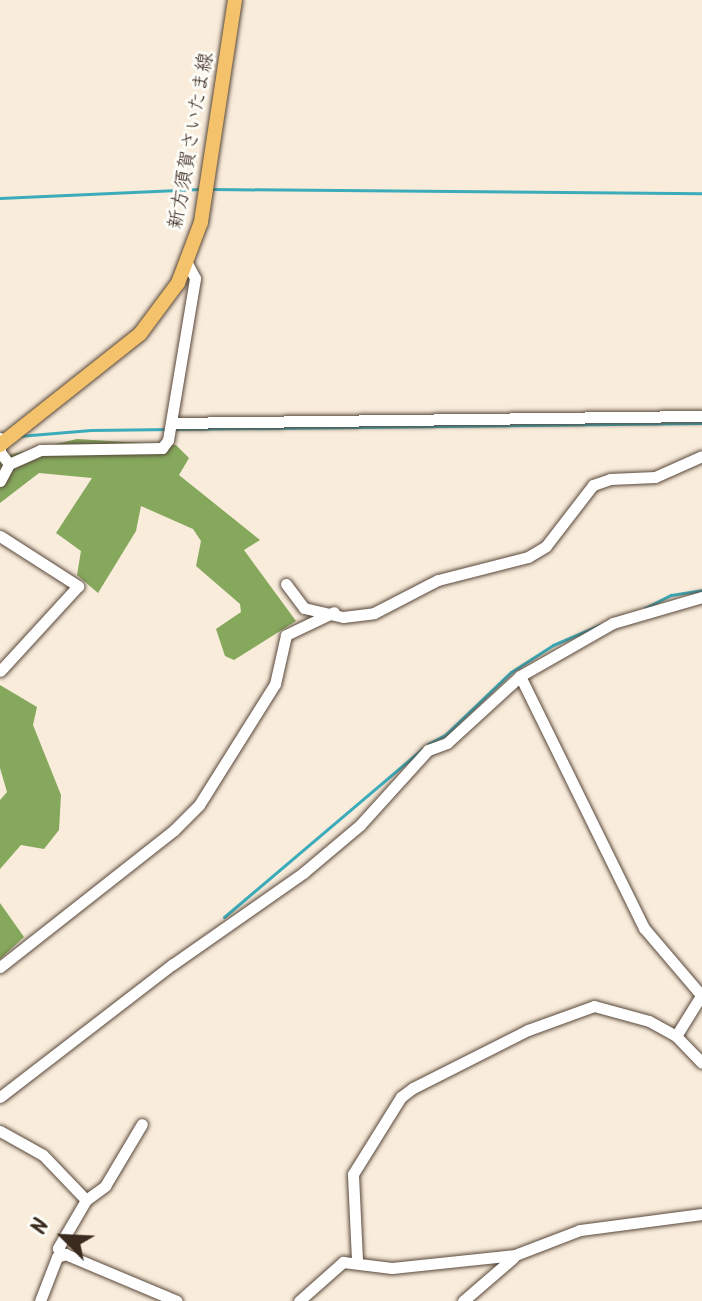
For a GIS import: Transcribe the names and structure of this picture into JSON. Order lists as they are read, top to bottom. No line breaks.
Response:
{"streets":{"main road":["新方須賀さいたま線"]},"north":"top left"}
